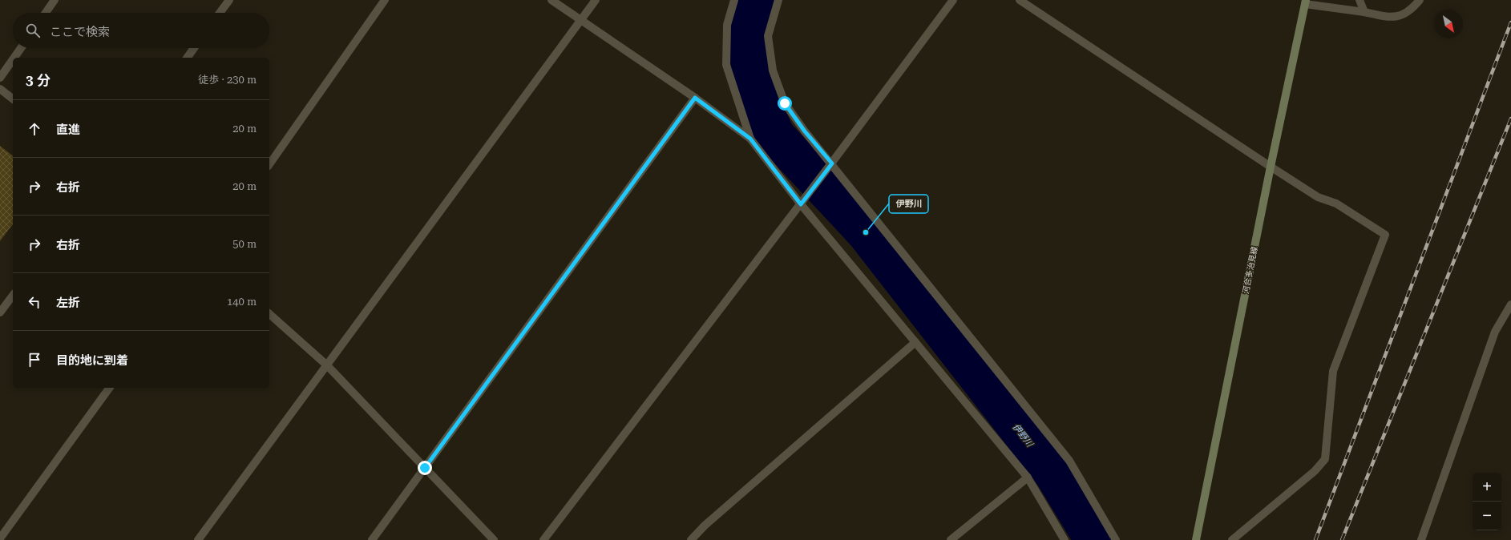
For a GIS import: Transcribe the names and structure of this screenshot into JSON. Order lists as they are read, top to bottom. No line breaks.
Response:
{"streets":{"main road":["河合多治見線"]},"water":["伊野川"],"places":["伊野川"],"north":"bottom right","page":{"search":"ここで検索","heading":["3 分","徒歩 · 230 m"],"list":[["直進","20 m"],["右折","20 m"],["右折","50 m"],["左折","140 m"],"目的地に到着"],"map_buttons":["+","−"]}}
